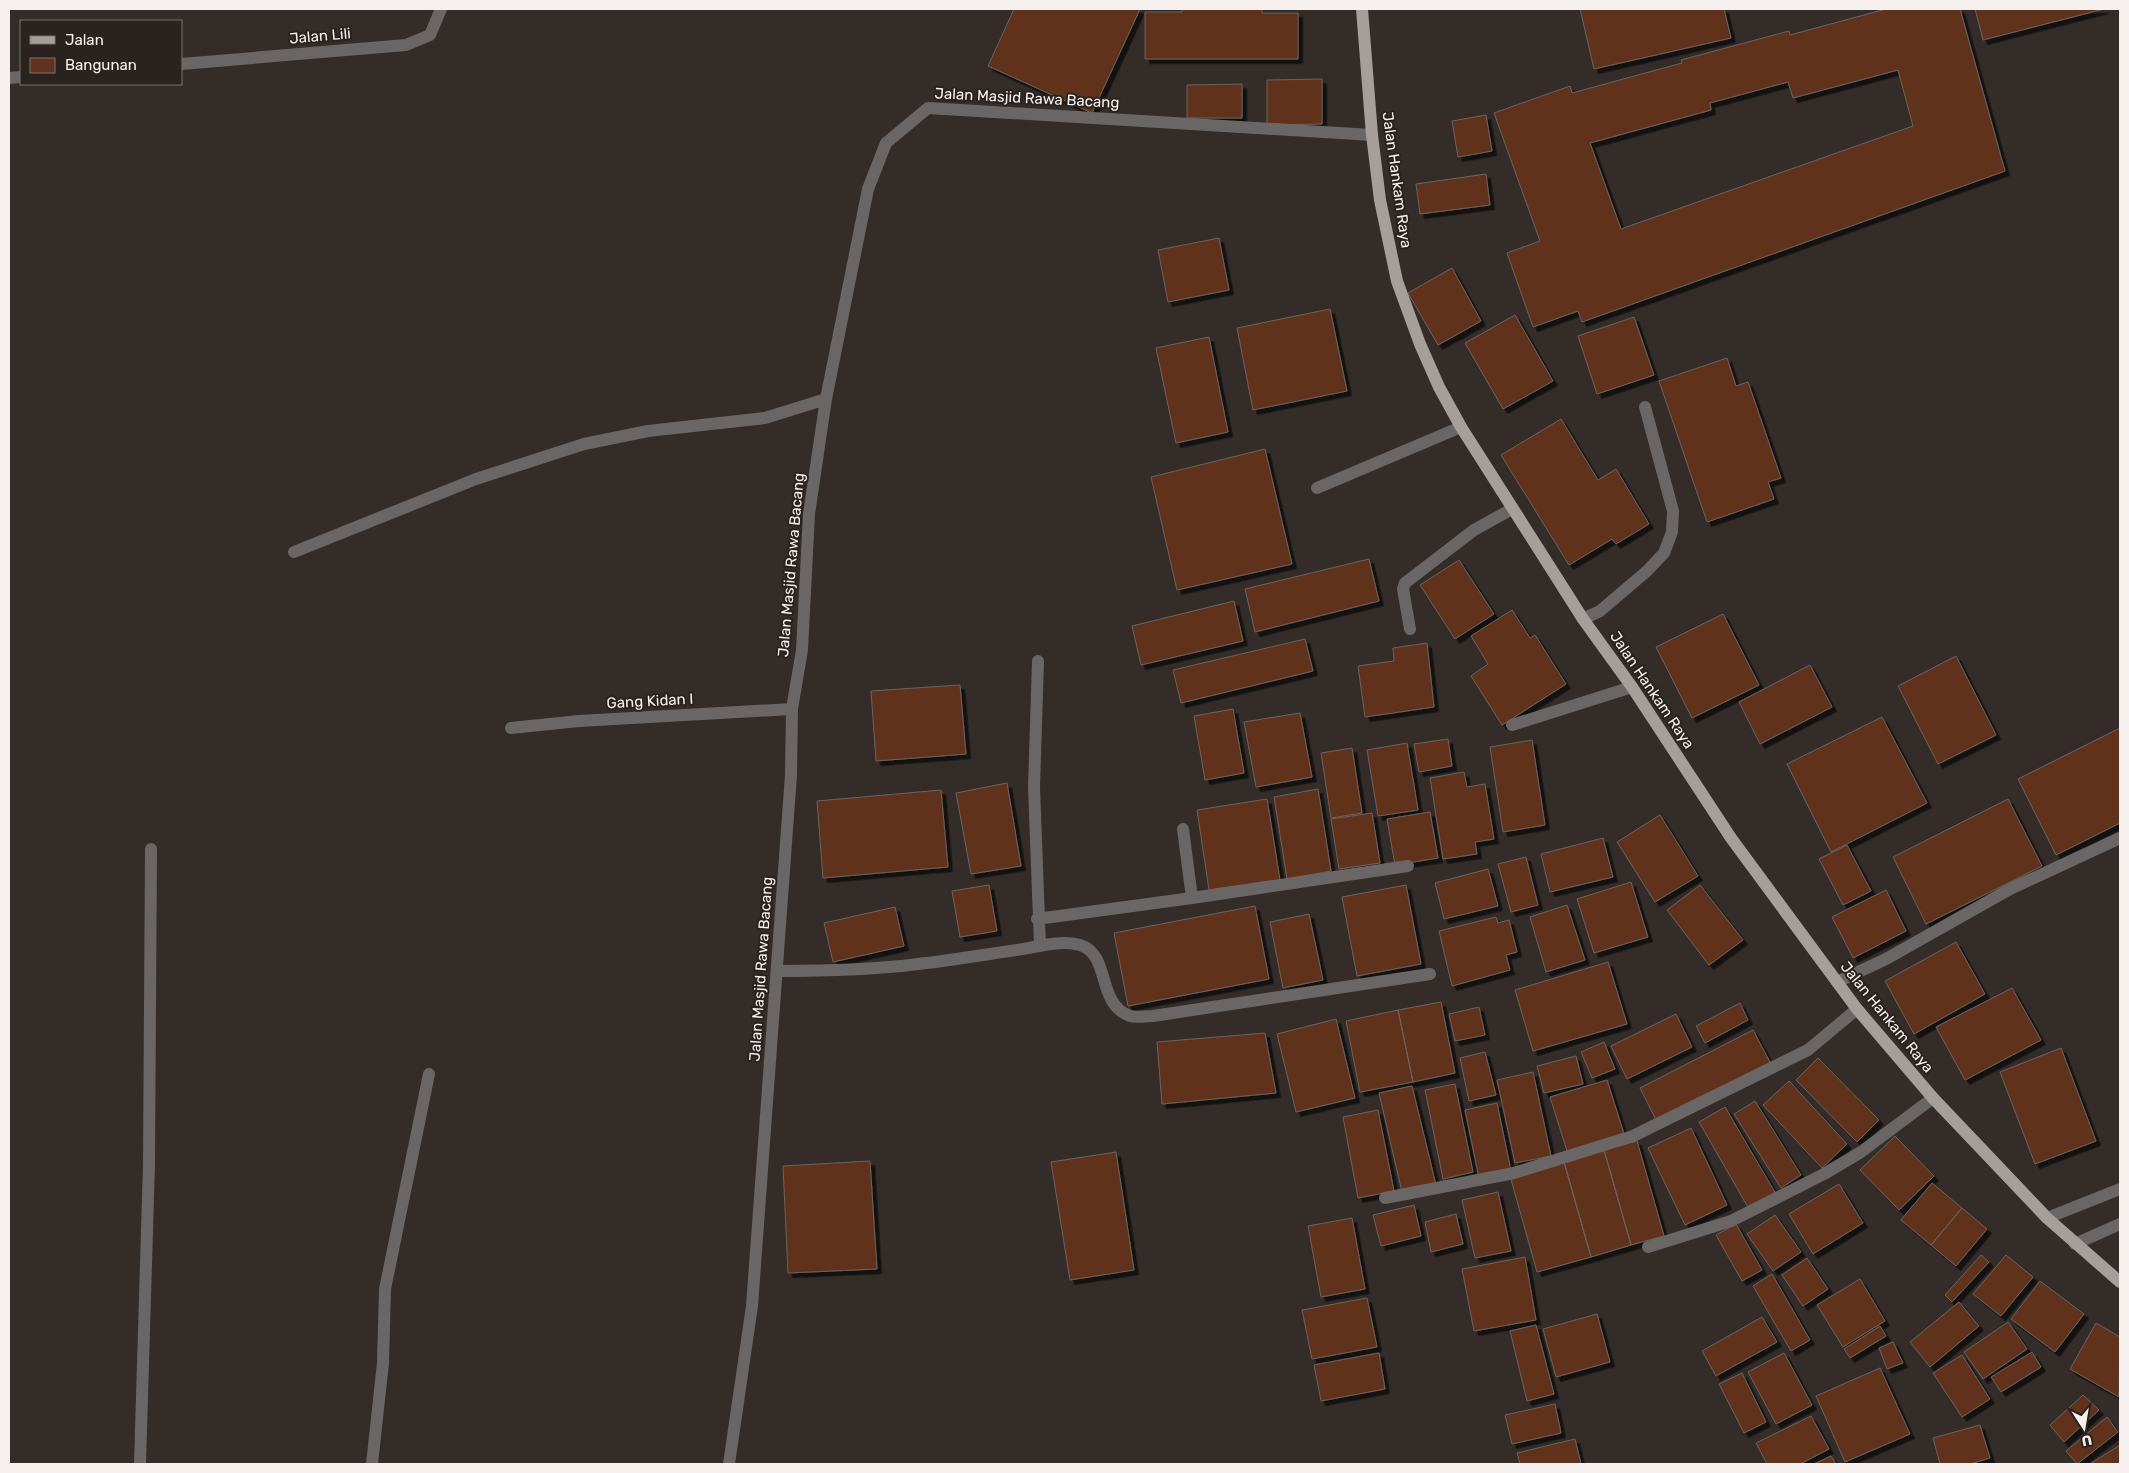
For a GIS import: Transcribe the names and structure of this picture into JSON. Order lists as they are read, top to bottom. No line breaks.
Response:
{"streets":{"main road":["Jalan Hankam Raya"],"street":["Jalan Lili","Jalan Masjid Rawa Bacang","Gang Kidan I"]},"crossings":[["Jalan Masjid Rawa Bacang","Jalan Hankam Raya"],["Jalan Masjid Rawa Bacang","Gang Kidan I"]],"legend":["Jalan","Bangunan"],"north":"bottom"}
